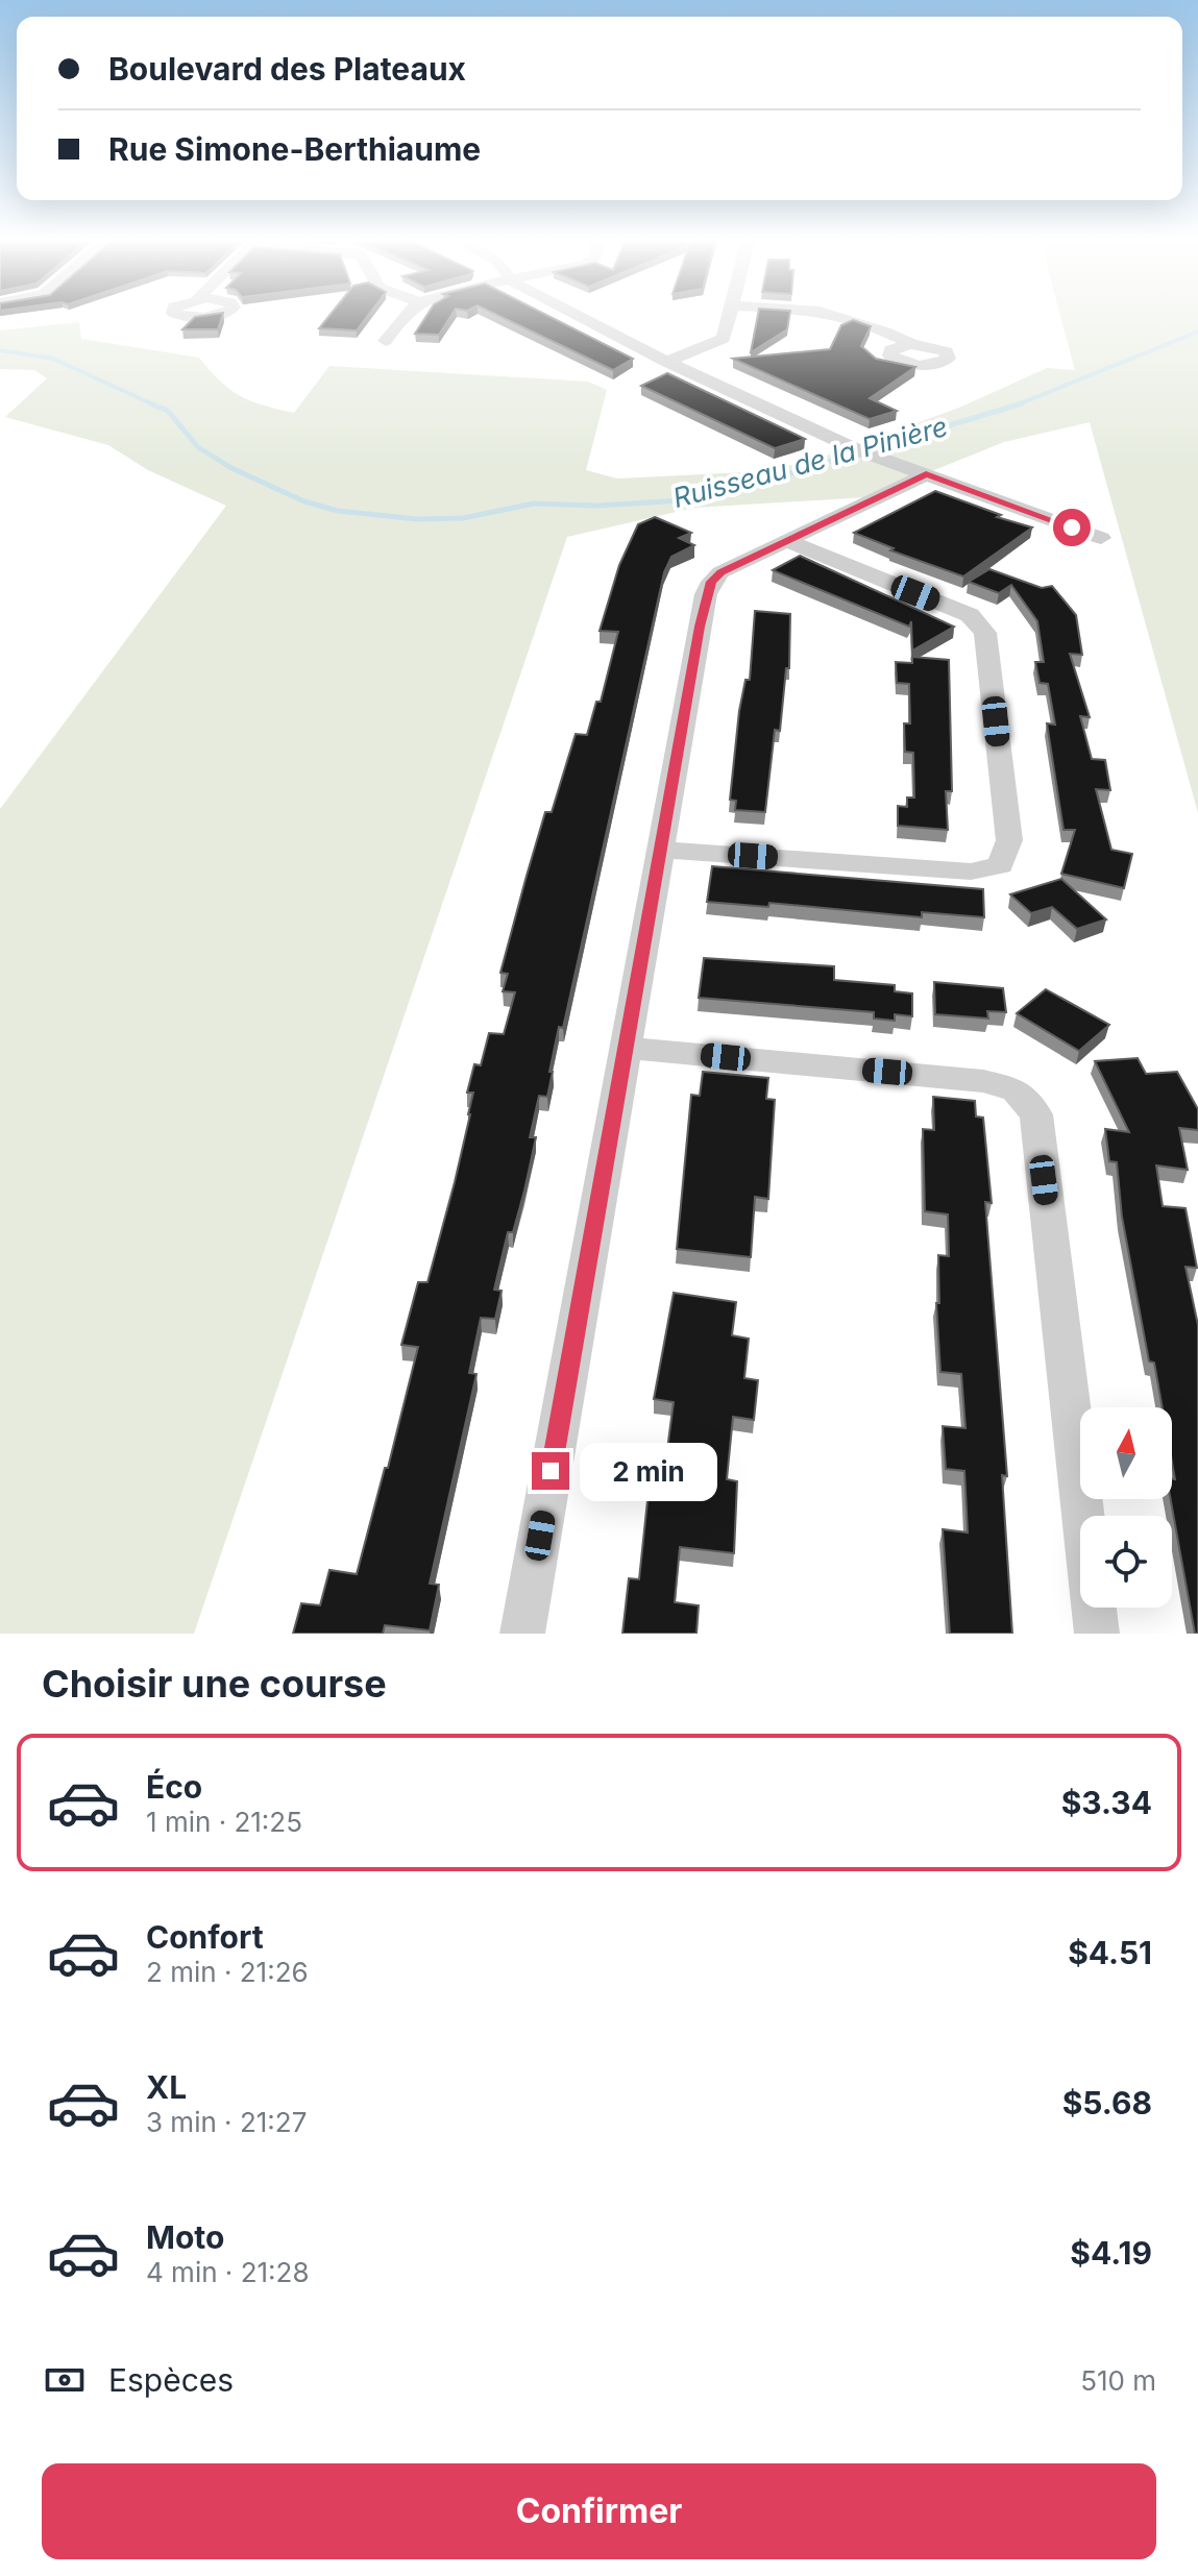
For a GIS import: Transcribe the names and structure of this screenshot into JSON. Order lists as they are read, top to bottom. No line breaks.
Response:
{"water":["Ruisseau de la Pinière"],"north":"top","page":{"banner":["Boulevard des Plateaux","Rue Simone-Berthiaume"],"bubble":"2 min","heading":"Choisir une course","list":[{"name":"Éco","note":"1 min · 21:25","value":"$3.34"},{"name":"Confort","note":"2 min · 21:26","value":"$4.51"},{"name":"XL","note":"3 min · 21:27","value":"$5.68"},{"name":"Moto","note":"4 min · 21:28","value":"$4.19"}],"pay":["Espèces","510 m"],"buttons":"Confirmer"}}
